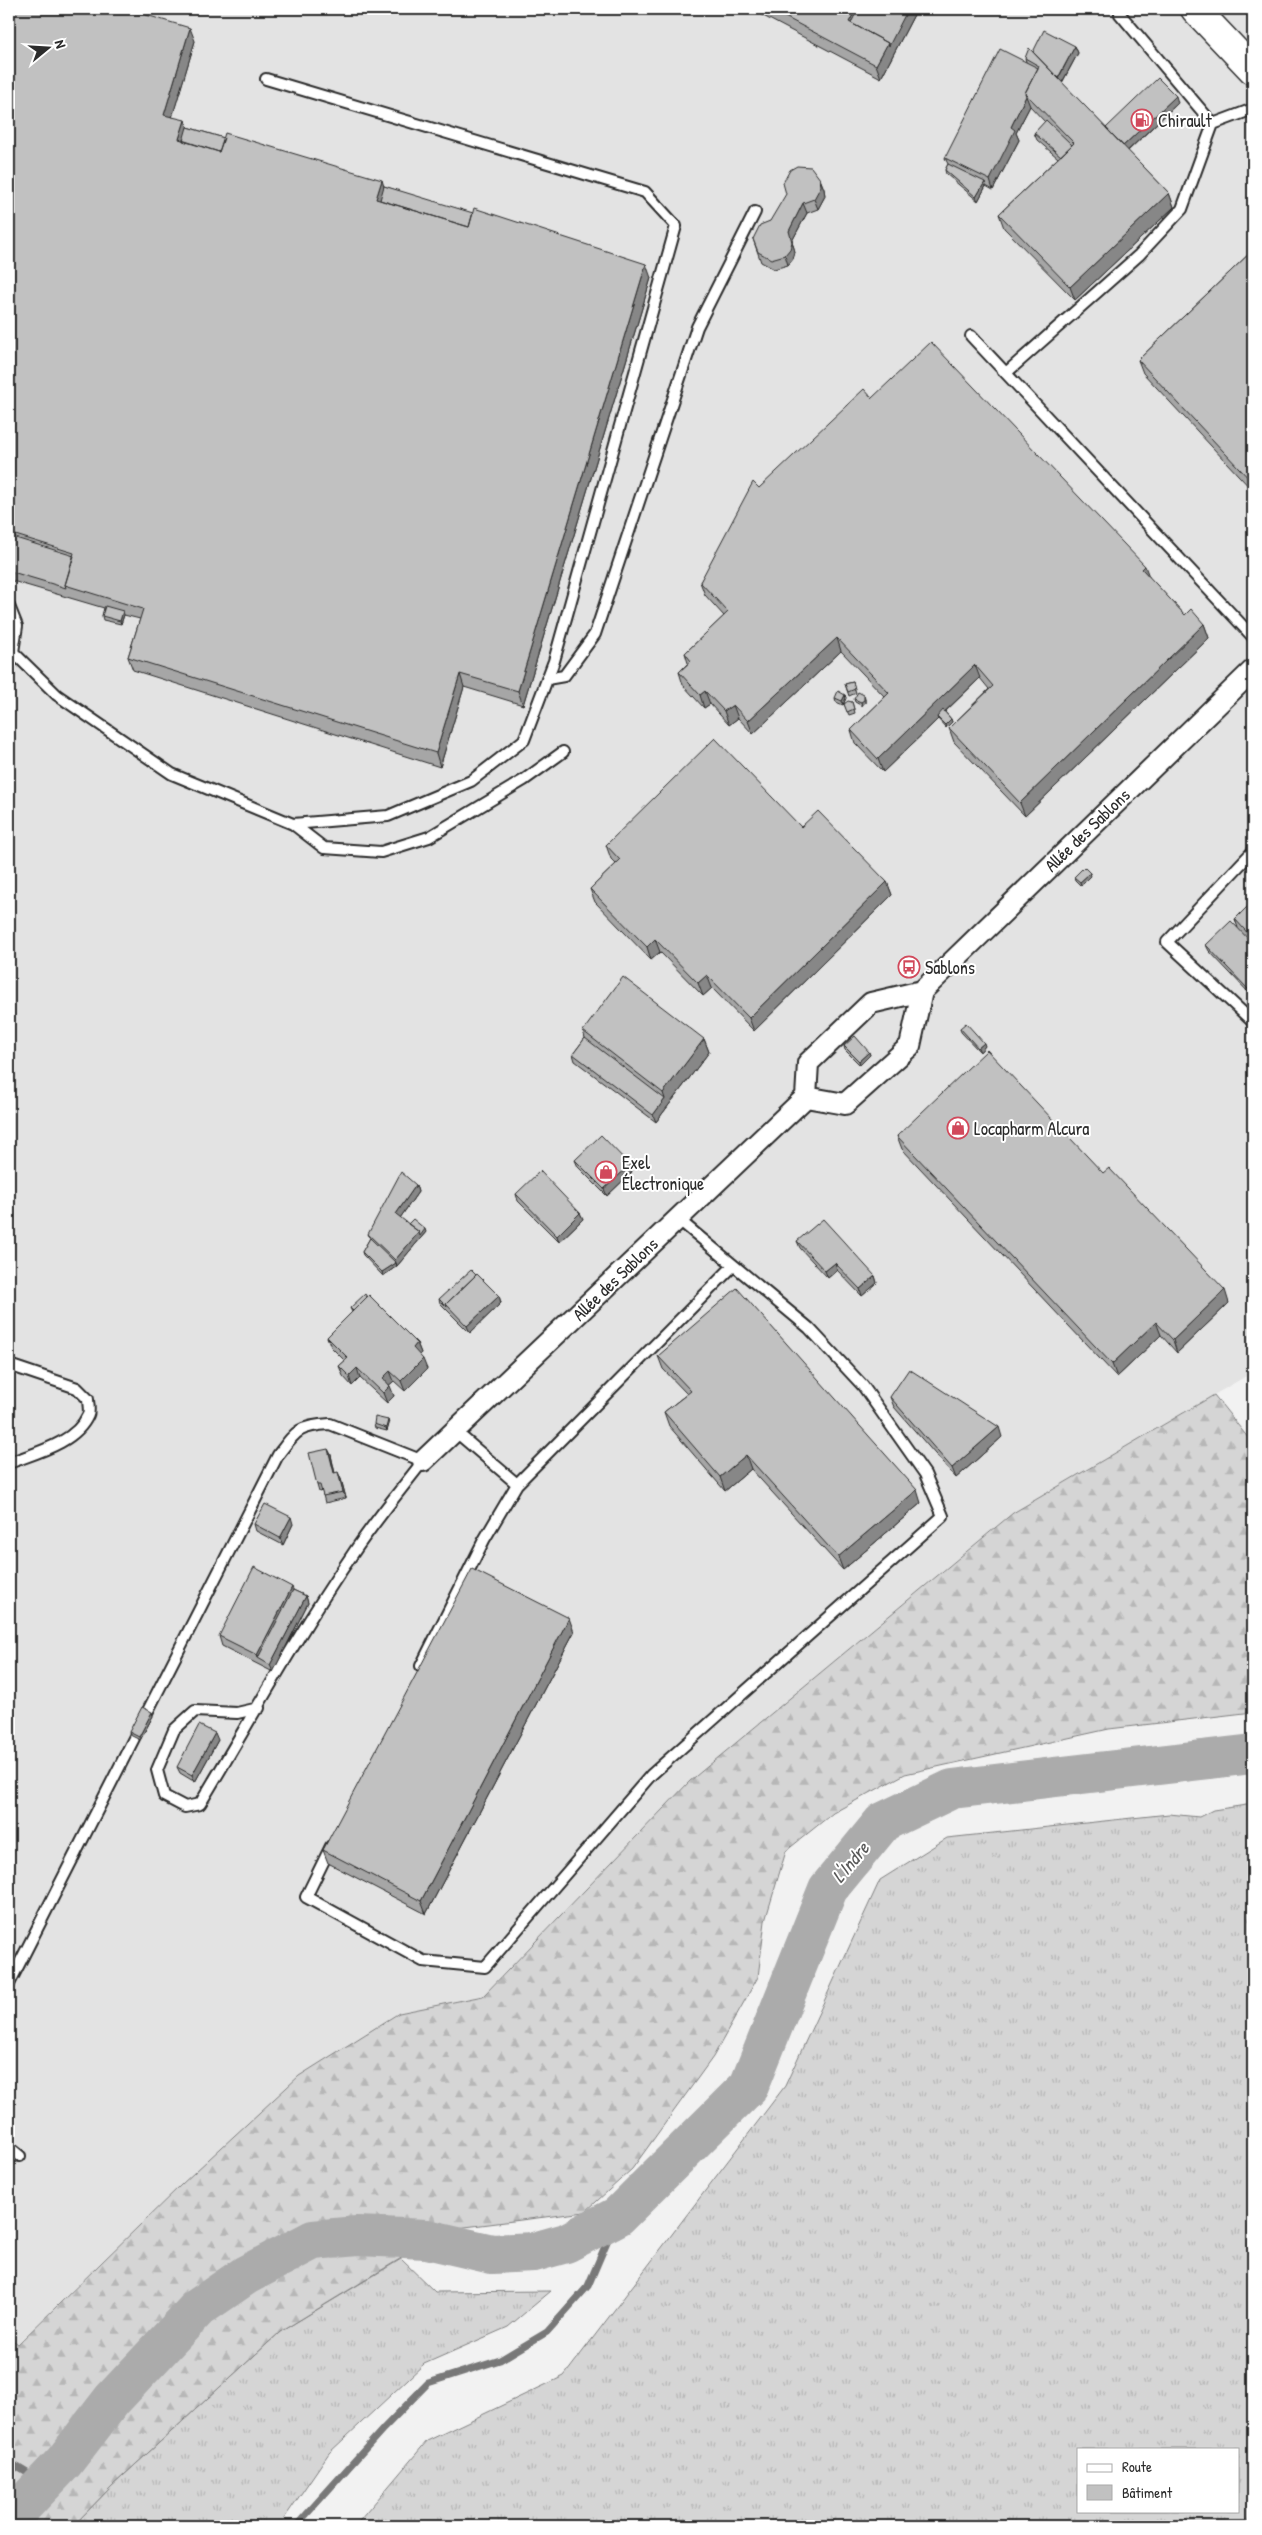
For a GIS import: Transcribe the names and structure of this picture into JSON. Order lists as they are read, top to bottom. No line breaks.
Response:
{"streets":{"street":["Allée des Sablons"]},"water":["L'Indre"],"places":{"fuel station":["Chirault"],"bus stop":["Sablons"],"shop":["Locapharm Alcura","Exel Électronique"]},"legend":["Route","Bâtiment"],"north":"right"}
